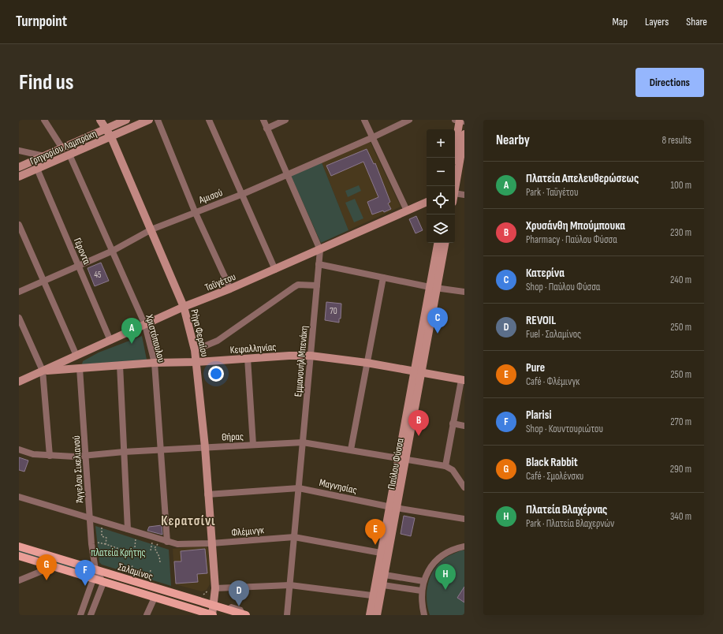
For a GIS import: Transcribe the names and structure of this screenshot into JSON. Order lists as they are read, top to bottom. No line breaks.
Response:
{"streets":{"main road":["Σαλαμίνος"],"street":["Γρηγορίου Λαμπράκη","Αμισού","Γέροντα","Ταϋγέτου","Ρήγα Φεραίου","Χριστόπουλου","Κεφαλληνίας","Εμμανουήλ Μπενάκη","Θήρας","Παύλου Φύσσα","Άγγελου Σικελιανού","Μαγνησίας","Φλέμινγκ"]},"crossings":[["Γρηγορίου Λαμπράκη","Γέροντα"],["Γρηγορίου Λαμπράκη","Ρήγα Φεραίου"],["Γρηγορίου Λαμπράκη","Χριστόπουλου"],["Αμισού","Γέροντα"],["Αμισού","Ρήγα Φεραίου"],["Αμισού","Χριστόπουλου"],["Γέροντα","Ταϋγέτου"],["Ταϋγέτου","Ρήγα Φεραίου"],["Ταϋγέτου","Χριστόπουλου"],["Ταϋγέτου","Κεφαλληνίας"],["Ταϋγέτου","Εμμανουήλ Μπενάκη"],["Ρήγα Φεραίου","Κεφαλληνίας"],["Ρήγα Φεραίου","Θήρας"],["Ρήγα Φεραίου","Μαγνησίας"],["Ρήγα Φεραίου","Φλέμινγκ"],["Ρήγα Φεραίου","Σαλαμίνος"],["Χριστόπουλου","Κεφαλληνίας"],["Χριστόπουλου","Θήρας"],["Χριστόπουλου","Φλέμινγκ"],["Κεφαλληνίας","Εμμανουήλ Μπενάκη"],["Κεφαλληνίας","Παύλου Φύσσα"],["Κεφαλληνίας","Άγγελου Σικελιανού"],["Εμμανουήλ Μπενάκη","Θήρας"],["Εμμανουήλ Μπενάκη","Μαγνησίας"],["Εμμανουήλ Μπενάκη","Φλέμινγκ"],["Θήρας","Παύλου Φύσσα"],["Θήρας","Άγγελου Σικελιανού"],["Παύλου Φύσσα","Μαγνησίας"],["Παύλου Φύσσα","Φλέμινγκ"],["Άγγελου Σικελιανού","Φλέμινγκ"],["Άγγελου Σικελιανού","Σαλαμίνος"]],"districts":["Κερατσίνι"],"parks":["πλατεία Κρήτης"],"house_numbers":["45","70"],"page":{"header":"Turnpoint","nav":["Map","Layers","Share"],"buttons":"Directions","title":"Find us","heading":["Nearby","8 results"],"map_buttons":["+","−"],"list":[{"mark":"A","name":"Πλατεία Απελευθερώσεως","note":"Park · Ταϋγέτου","value":"100 m"},{"mark":"B","name":"Χρυσάνθη Μπούμπουκα","note":"Pharmacy · Παύλου Φύσσα","value":"230 m"},{"mark":"C","name":"Κατερίνα","note":"Shop · Παύλου Φύσσα","value":"240 m"},{"mark":"D","name":"REVOIL","note":"Fuel · Σαλαμίνος","value":"250 m"},{"mark":"E","name":"Pure","note":"Café · Φλέμινγκ","value":"250 m"},{"mark":"F","name":"Plarisi","note":"Shop · Κουντουριώτου","value":"270 m"},{"mark":"G","name":"Black Rabbit","note":"Café · Σμολένσκυ","value":"290 m"},{"mark":"H","name":"Πλατεία Βλαχέρνας","note":"Park · Πλατεία Βλαχερνών","value":"340 m"}],"pins":["C","A","B","E","G","F","H","D"]}}
